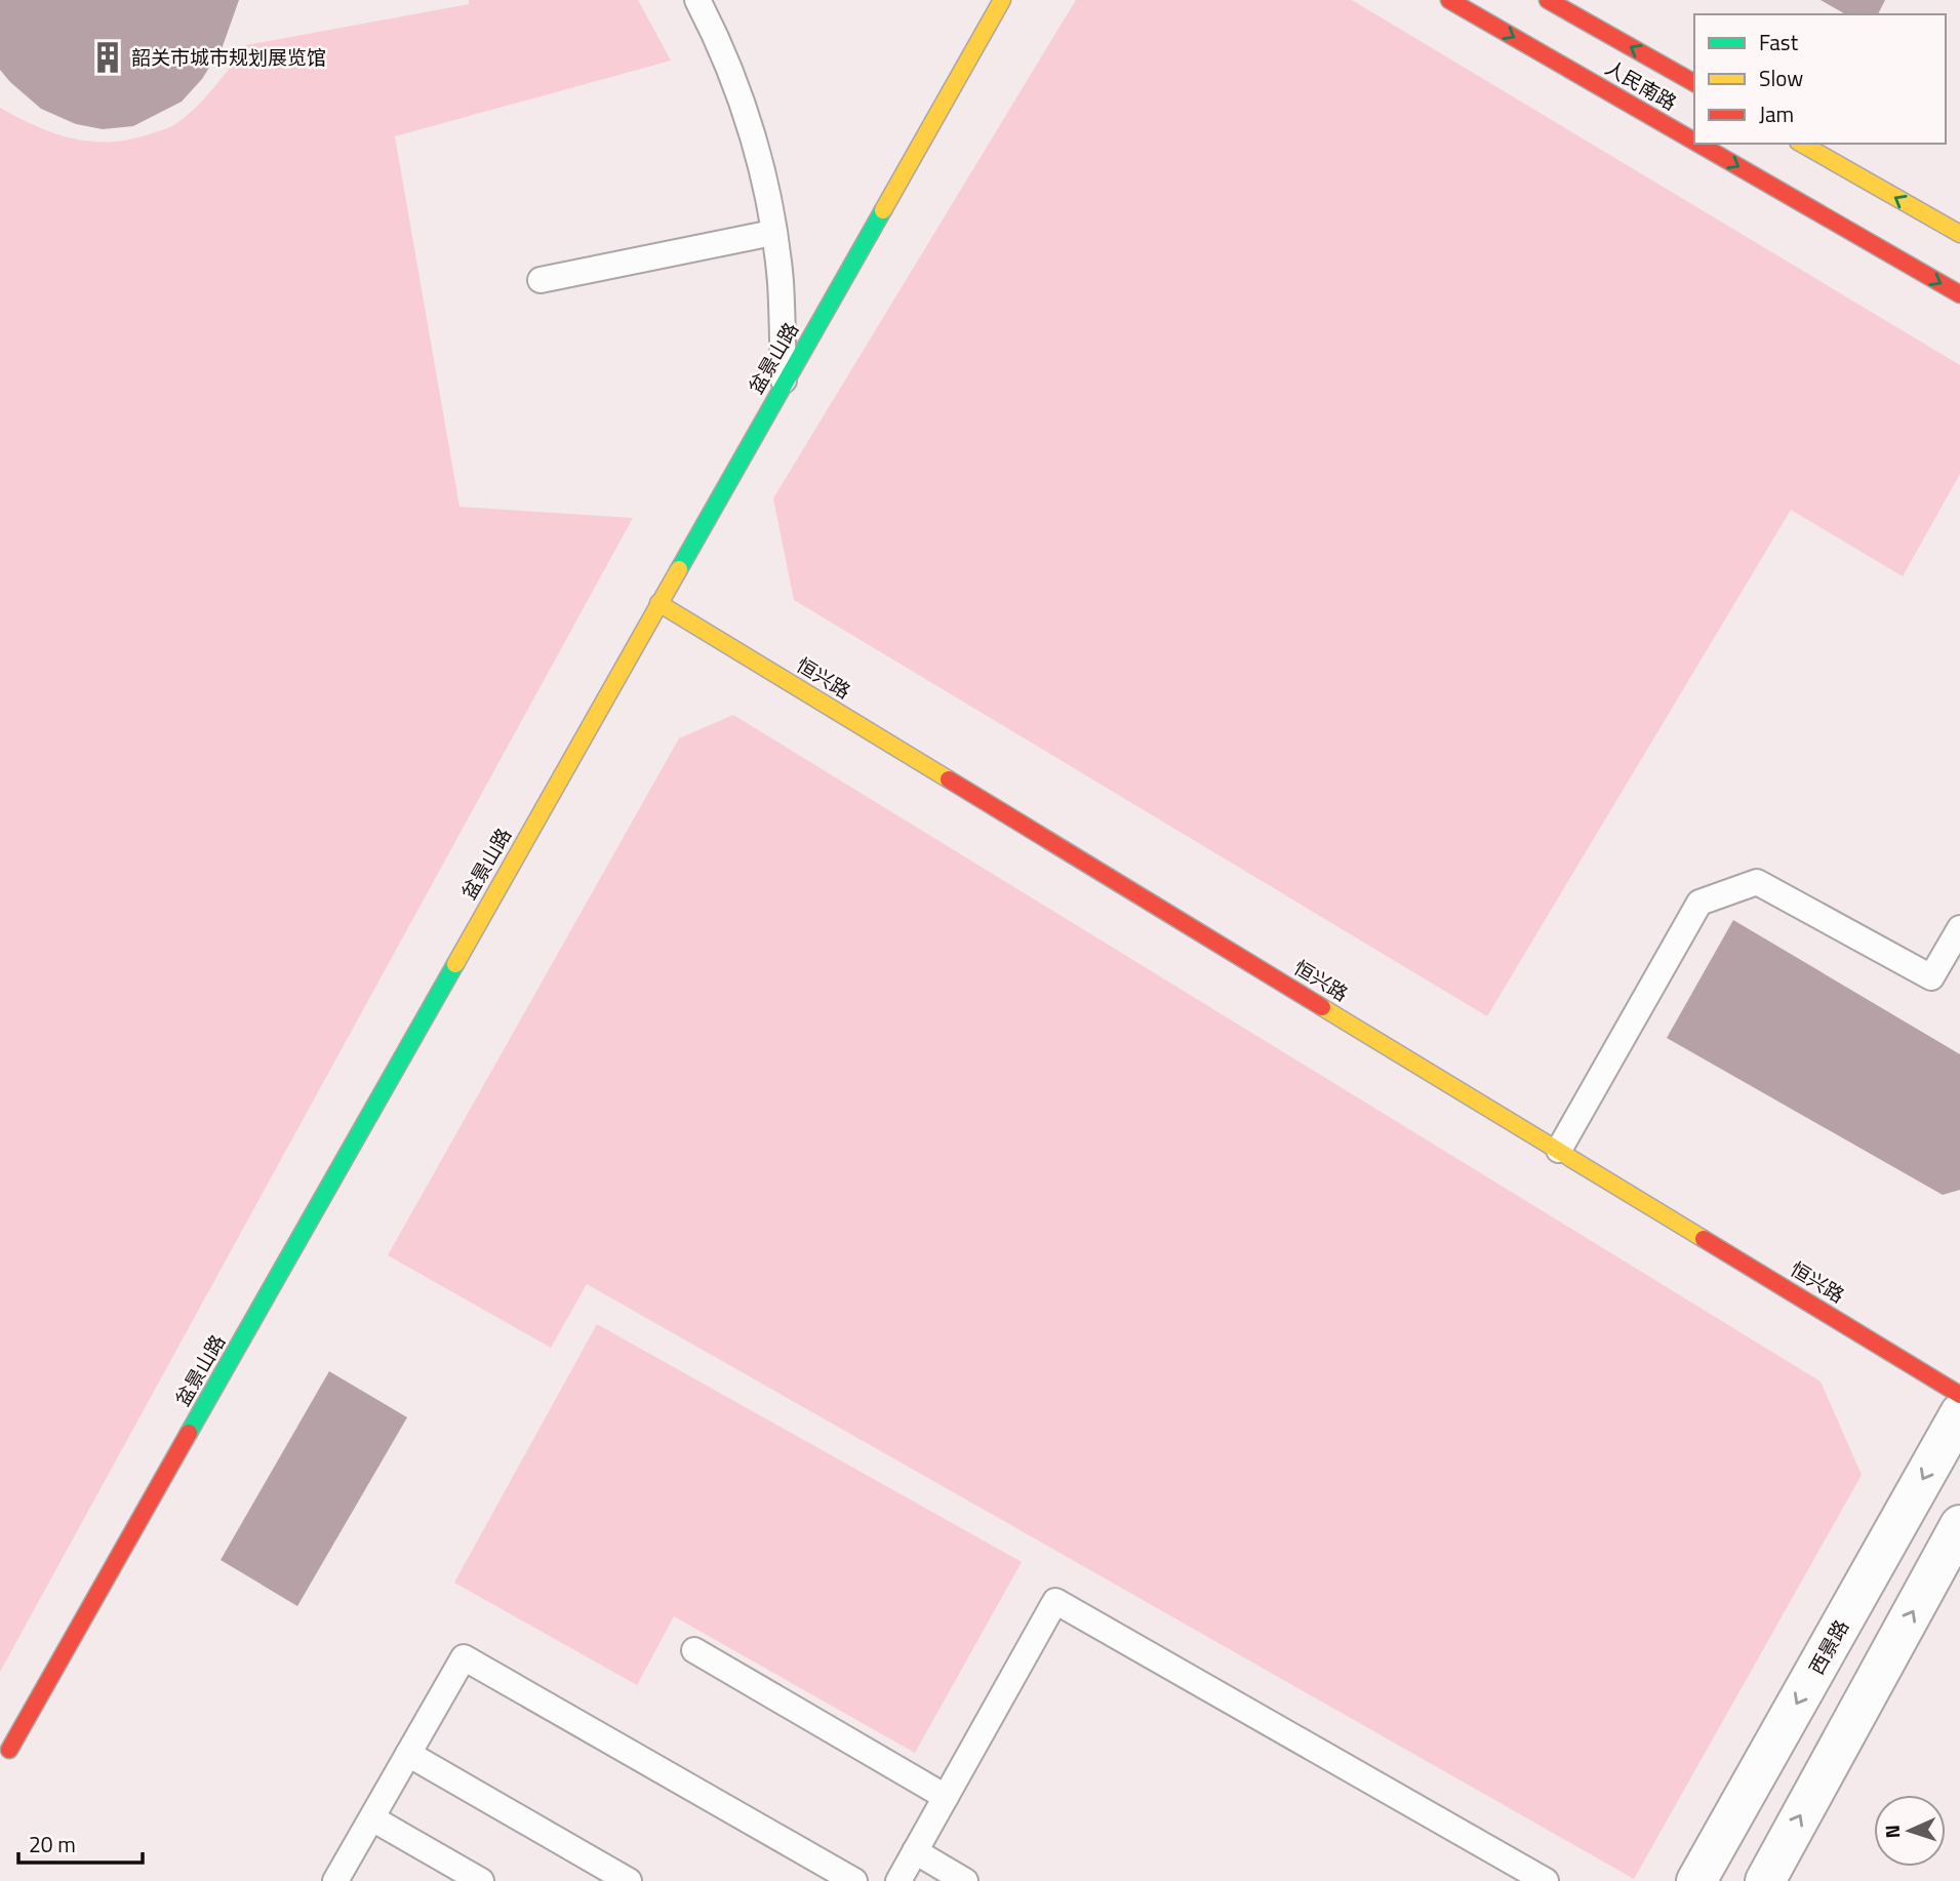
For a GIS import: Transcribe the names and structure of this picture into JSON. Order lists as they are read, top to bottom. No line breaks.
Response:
{"streets":{"street":["人民南路","盆景山路","恒兴路","西景路"]},"crossings":[["盆景山路","恒兴路"]],"places":{"building":["韶关市城市规划展览馆"]},"legend":["Fast","Slow","Jam"],"scale_bar":"20 m","north":"left"}
